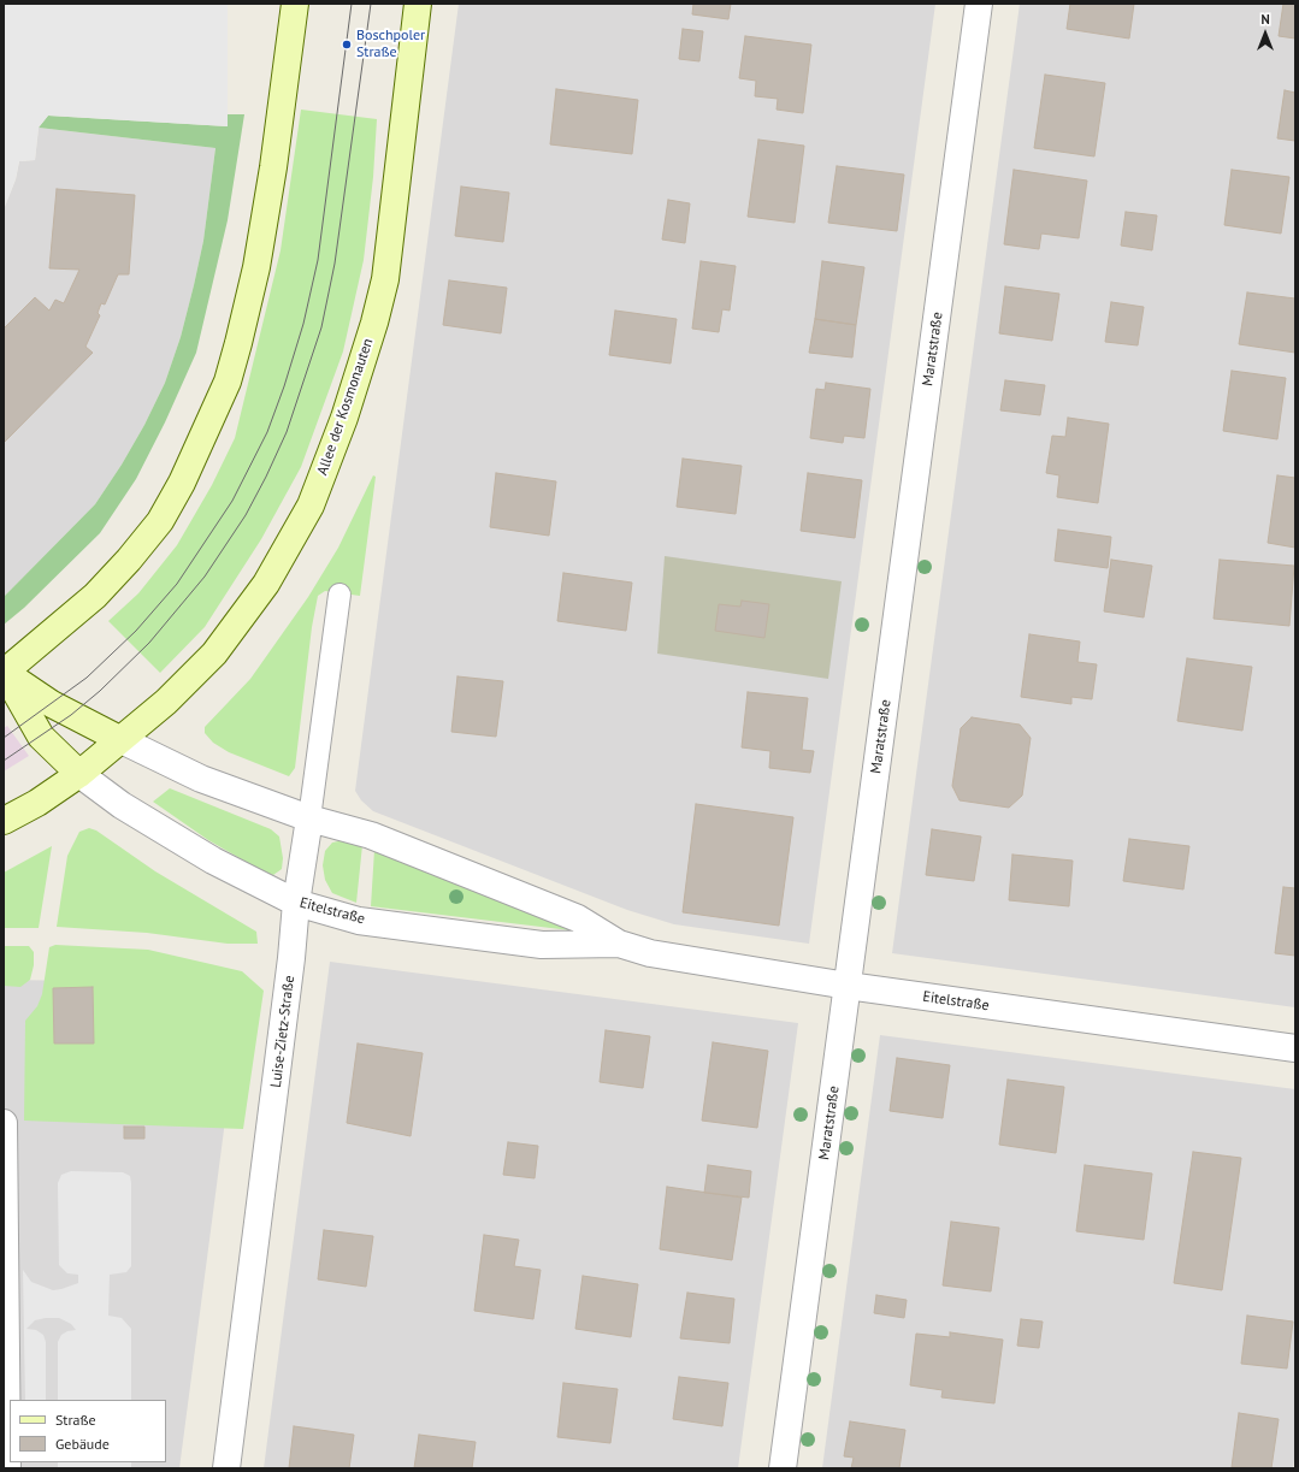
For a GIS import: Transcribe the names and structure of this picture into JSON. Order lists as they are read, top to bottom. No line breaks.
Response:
{"streets":{"main road":["Allee der Kosmonauten"],"street":["Maratstraße","Eitelstraße","Luise-Zietz-Straße"]},"crossings":[["Maratstraße","Eitelstraße"],["Allee der Kosmonauten","Eitelstraße"],["Eitelstraße","Luise-Zietz-Straße"]],"places":["Boschpoler Straße"],"legend":["Straße","Gebäude"],"north":"top"}
